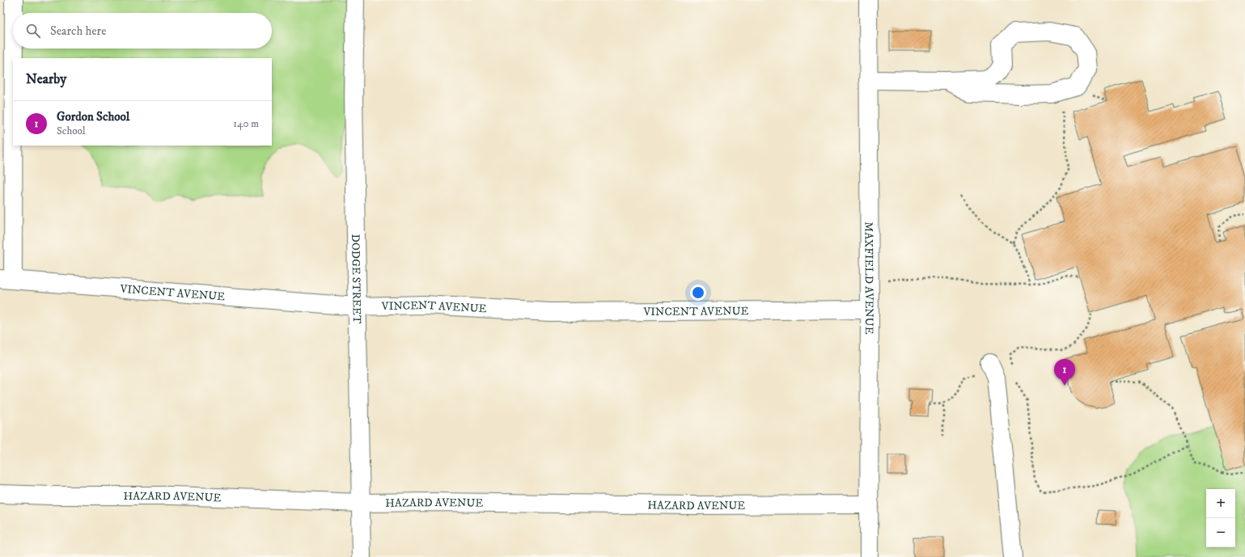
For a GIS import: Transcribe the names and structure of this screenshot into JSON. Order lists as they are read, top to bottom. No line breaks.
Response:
{"streets":{"street":["MAXFIELD AVENUE","DODGE STREET","VINCENT AVENUE","HAZARD AVENUE"]},"crossings":[["MAXFIELD AVENUE","VINCENT AVENUE"],["MAXFIELD AVENUE","HAZARD AVENUE"],["DODGE STREET","VINCENT AVENUE"],["DODGE STREET","HAZARD AVENUE"]],"page":{"search":"Search here","heading":"Nearby","list":[{"mark":"1","name":"Gordon School","note":"School","value":"140 m"}],"pins":"1","map_buttons":["+","−"]}}
